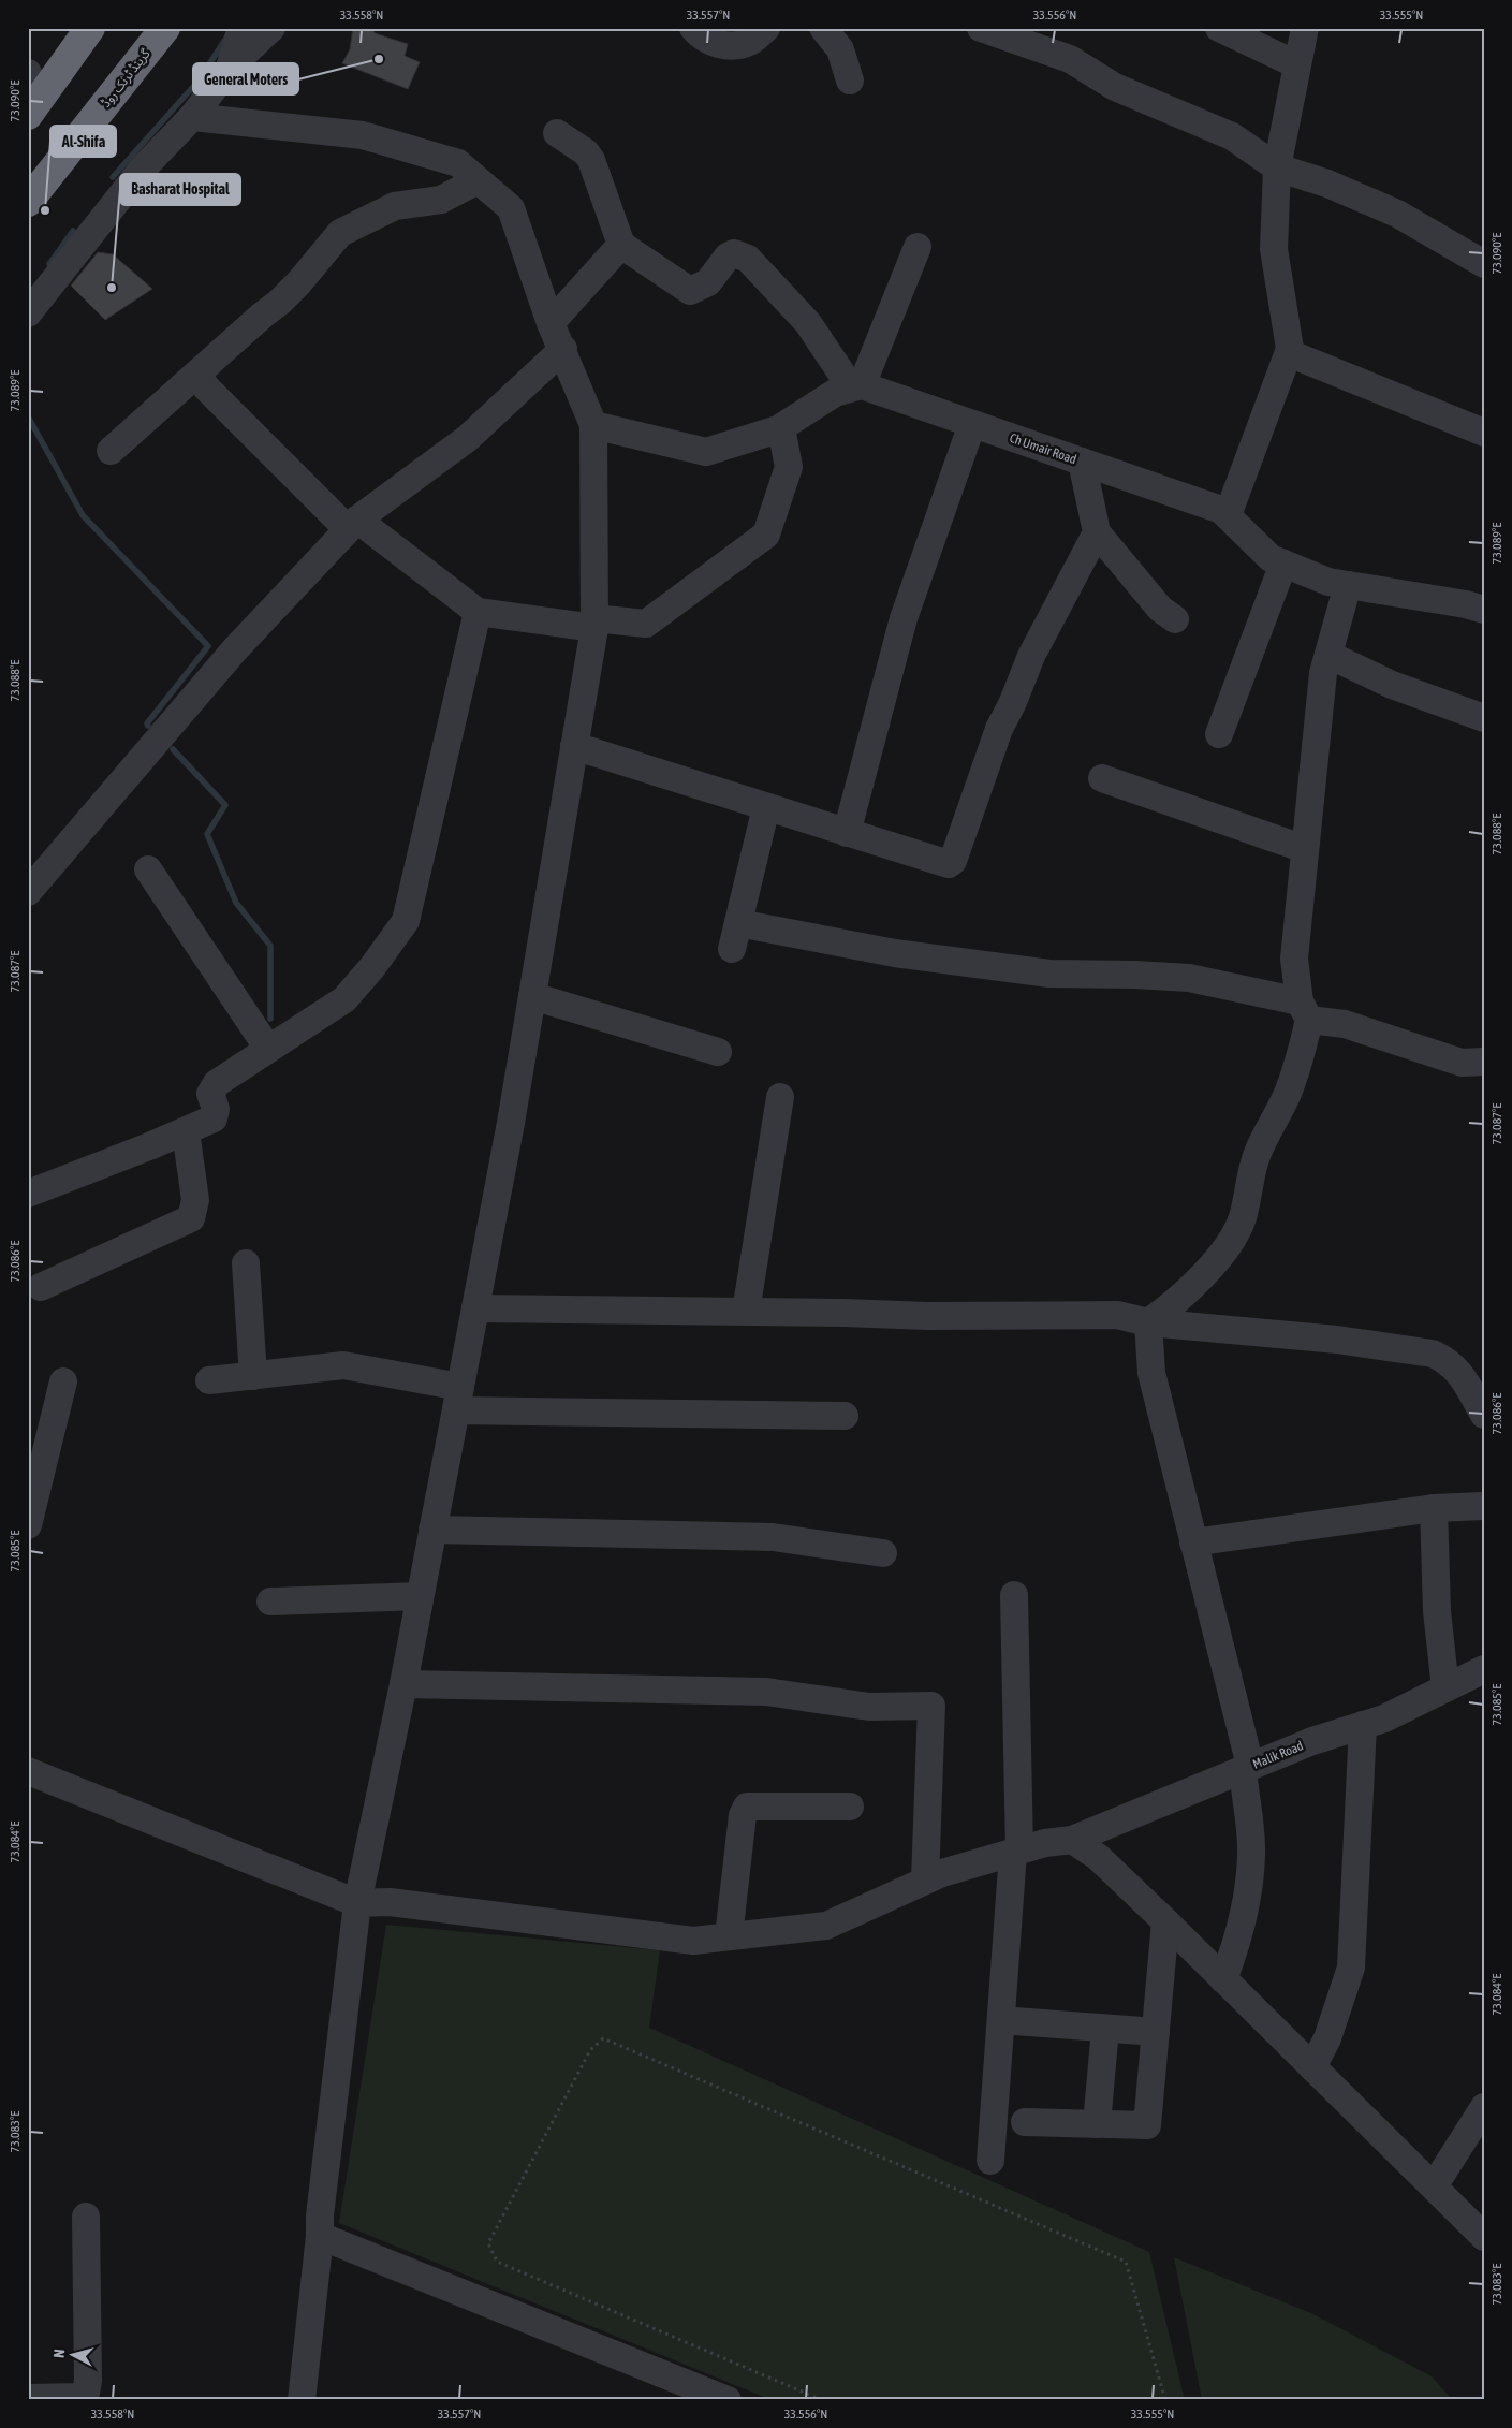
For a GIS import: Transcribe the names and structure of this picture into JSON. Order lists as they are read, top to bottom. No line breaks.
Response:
{"streets":{"highway":["گرینڈ ٹرنک روڈ"],"street":["Ch Umair Road","Malik Road"]},"places":["General Moters","Al-Shifa","Basharat Hospital"],"north":"left","coordinates":["33.558°N","33.557°N","33.556°N","33.555°N","73.090°E","73.089°E","73.088°E","73.087°E","73.086°E","73.085°E","73.084°E","73.083°E"]}
